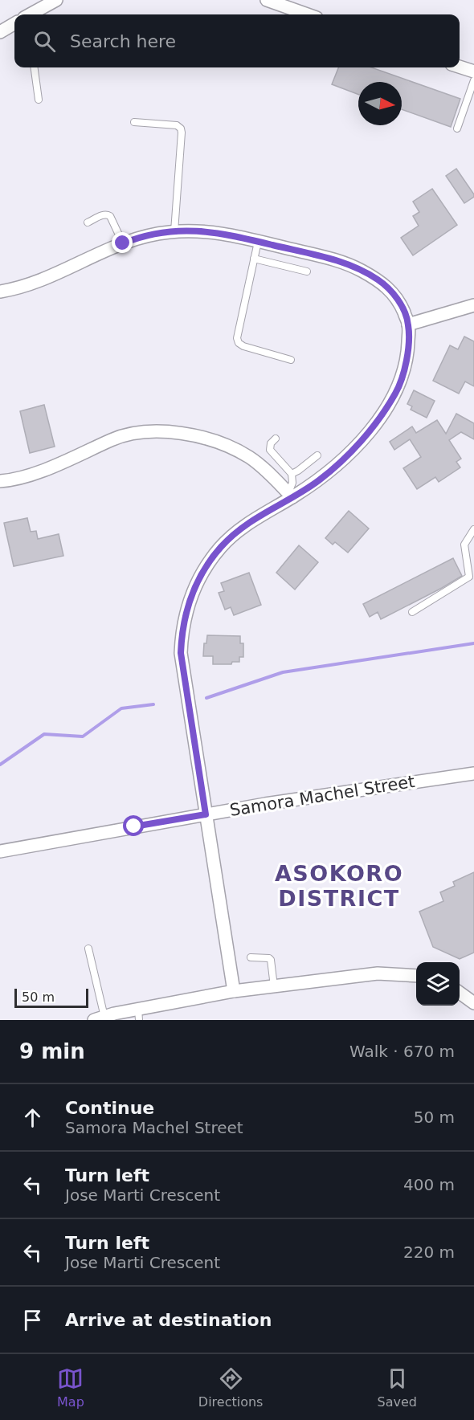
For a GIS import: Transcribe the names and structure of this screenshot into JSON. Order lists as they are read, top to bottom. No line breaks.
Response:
{"streets":{"street":["Samora Machel Street"]},"districts":["ASOKORO DISTRICT"],"scale_bar":"50 m","north":"right","page":{"search":"Search here","scale":"50 m","heading":["9 min","Walk · 670 m"],"list":[["Continue","Samora Machel Street","50 m"],["Turn left","Jose Marti Crescent","400 m"],["Turn left","Jose Marti Crescent","220 m"],"Arrive at destination"],"nav":["Map","Directions","Saved"]}}
